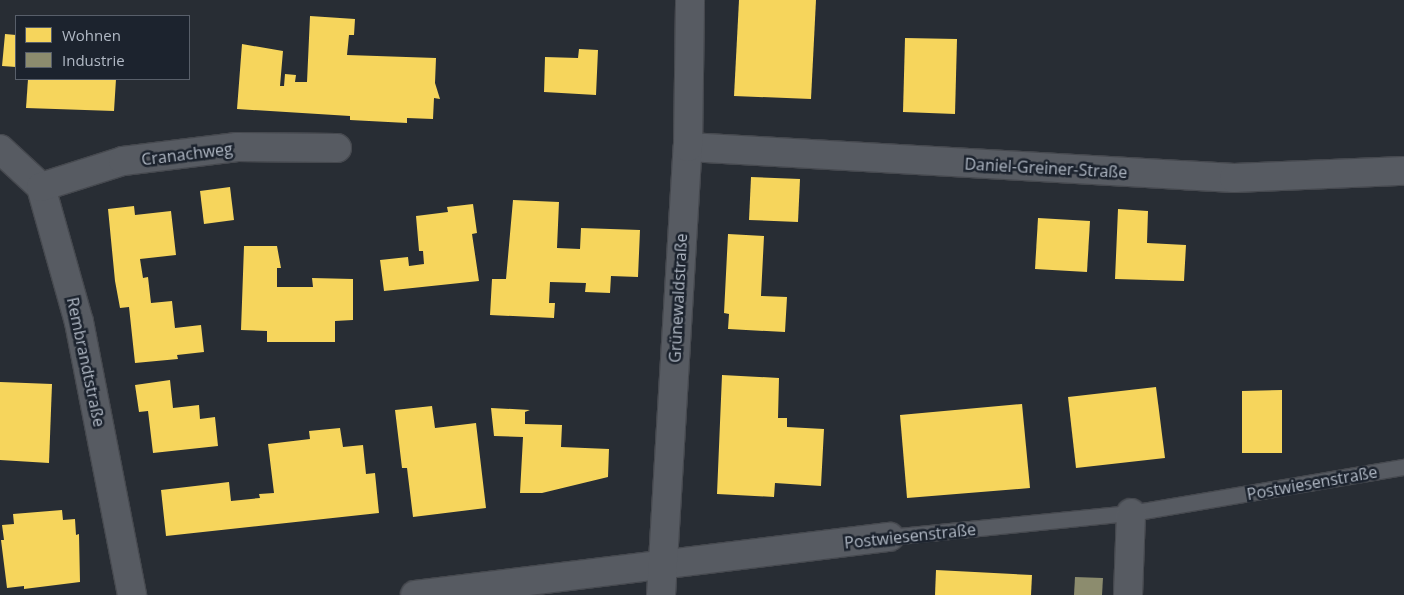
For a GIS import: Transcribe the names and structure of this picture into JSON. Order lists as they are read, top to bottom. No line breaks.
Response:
{"streets":{"street":["Cranachweg","Daniel-Greiner-Straße","Grünewaldstraße","Rembrandtstraße","Postwiesenstraße"]},"crossings":[["Cranachweg","Rembrandtstraße"],["Daniel-Greiner-Straße","Grünewaldstraße"],["Grünewaldstraße","Postwiesenstraße"]],"legend":["Wohnen","Industrie"]}
